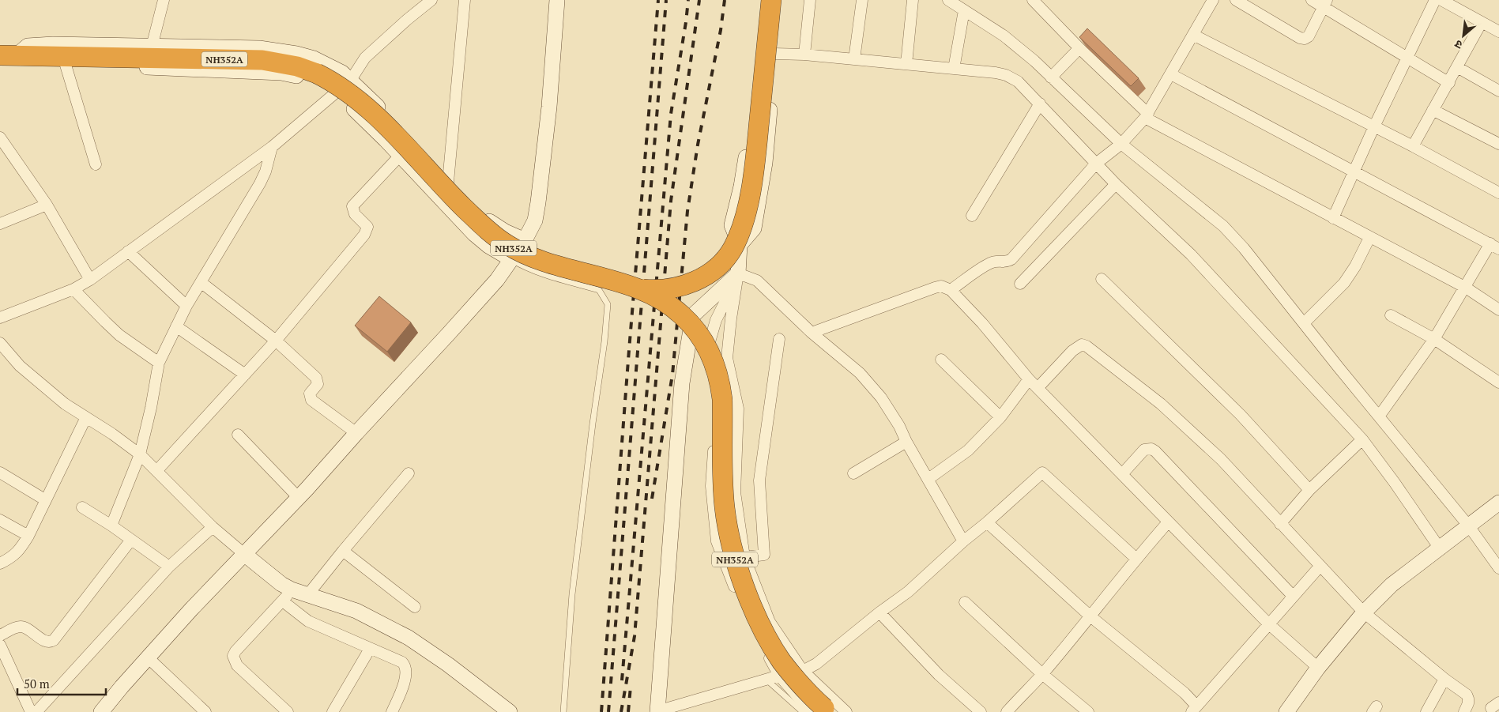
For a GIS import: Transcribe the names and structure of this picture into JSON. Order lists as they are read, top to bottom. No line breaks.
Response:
{"streets":{"highway":["NH352A"]},"scale_bar":"50 m","north":"bottom left"}
